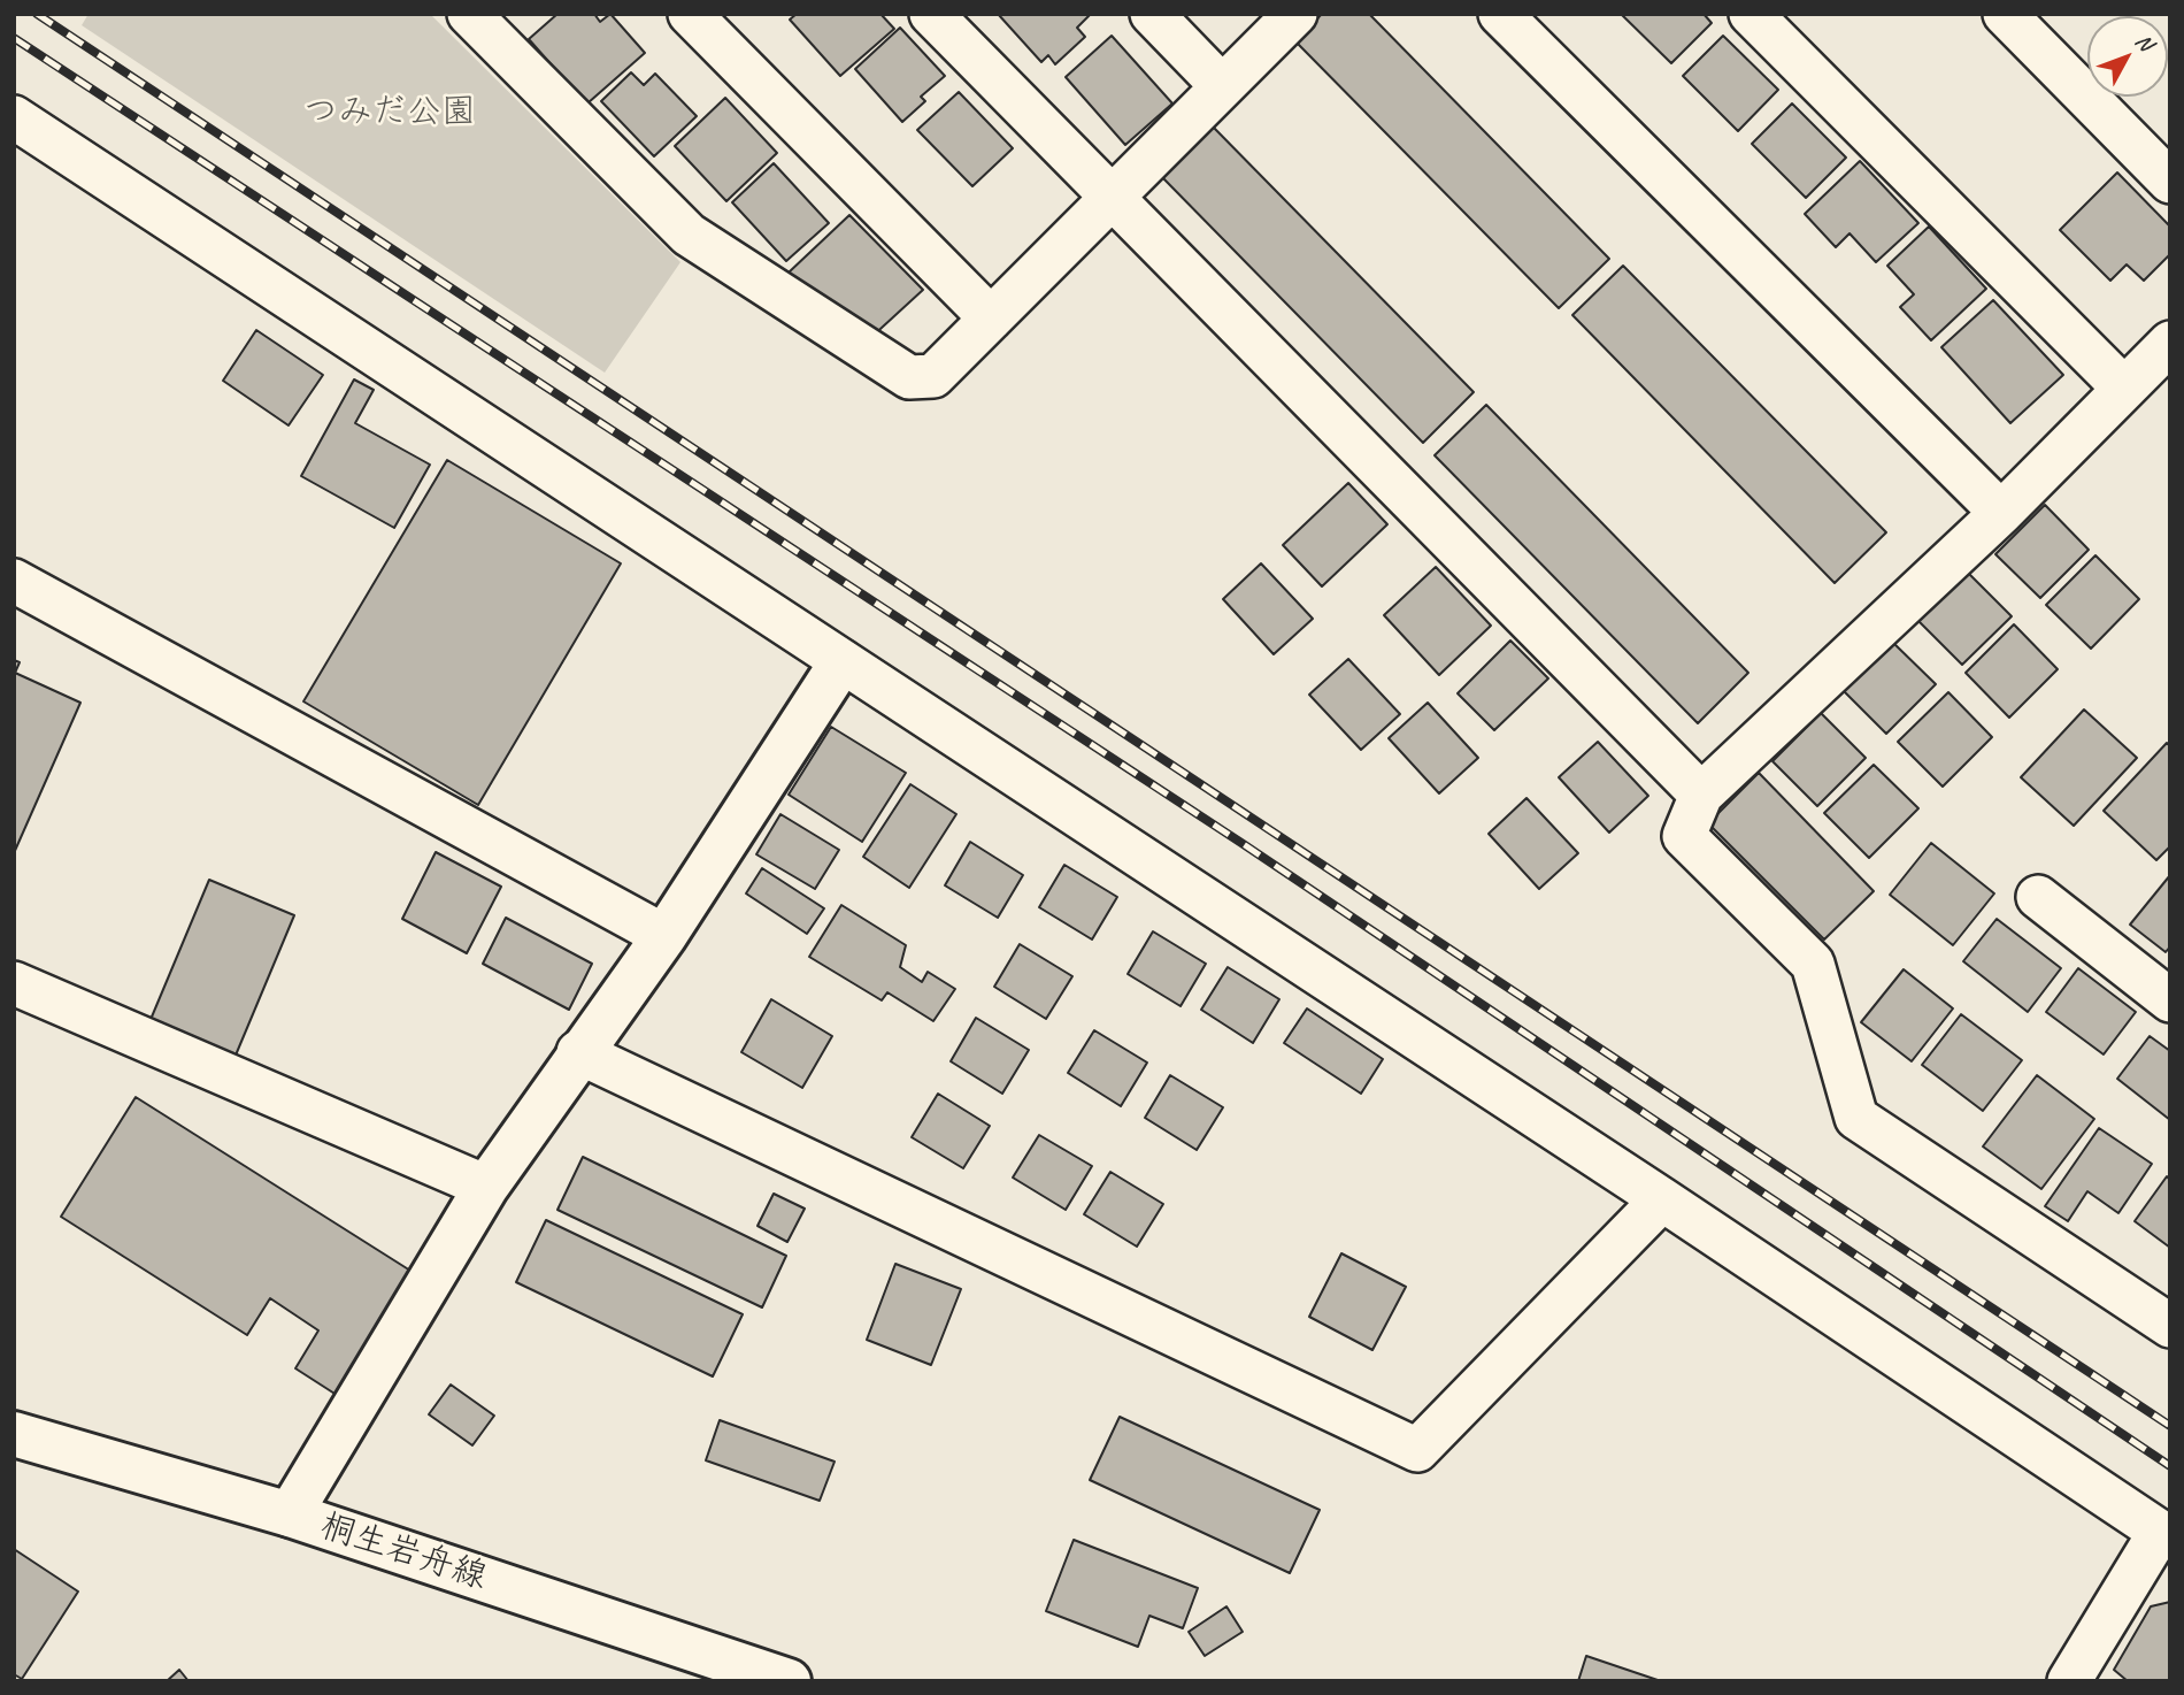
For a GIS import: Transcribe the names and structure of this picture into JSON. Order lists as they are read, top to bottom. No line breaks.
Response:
{"streets":{"street":["桐生岩舟線"]},"parks":["つみだ公園"],"north":"top right"}
